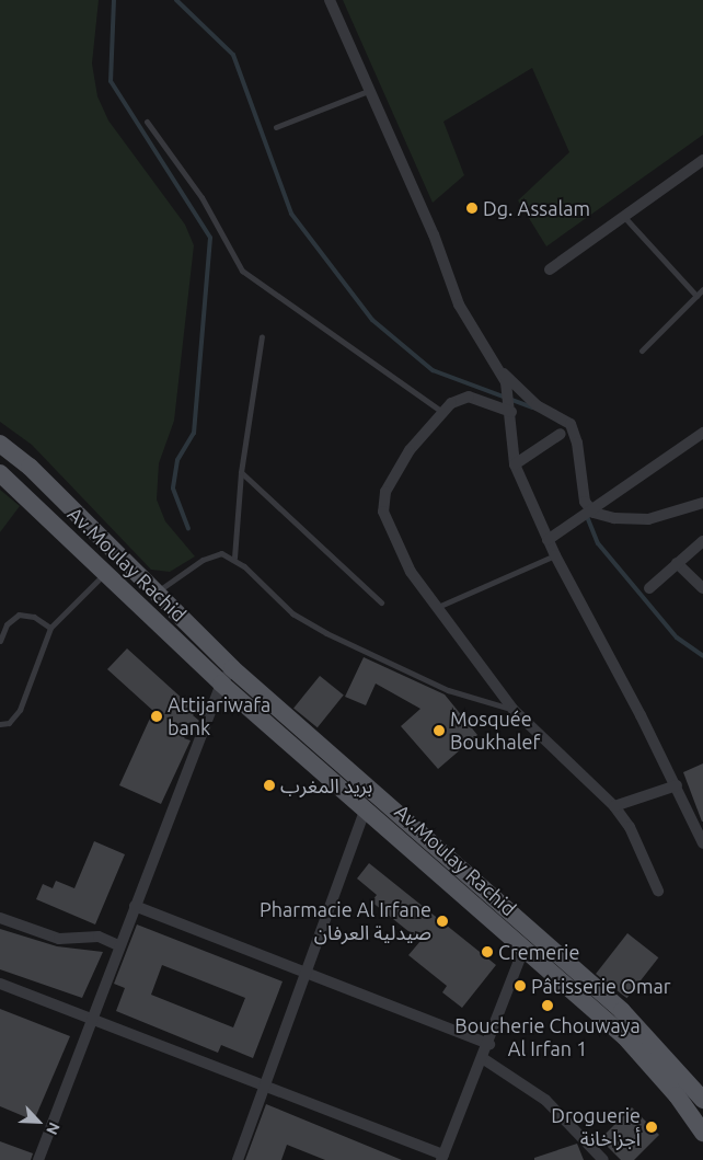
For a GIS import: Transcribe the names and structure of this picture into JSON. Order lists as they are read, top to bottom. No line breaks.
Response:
{"streets":{"main road":["Av.Moulay Rachid"]},"places":["Dg. Assalam","Attijariwafa bank","Mosquée Boukhalef","بريد المغرب","Pharmacie Al Irfane صيدلية العرفان","Cremerie","Pâtisserie Omar","Boucherie Chouwaya Al Irfan 1","Droguerie أجزاخانة"],"north":"bottom right"}
